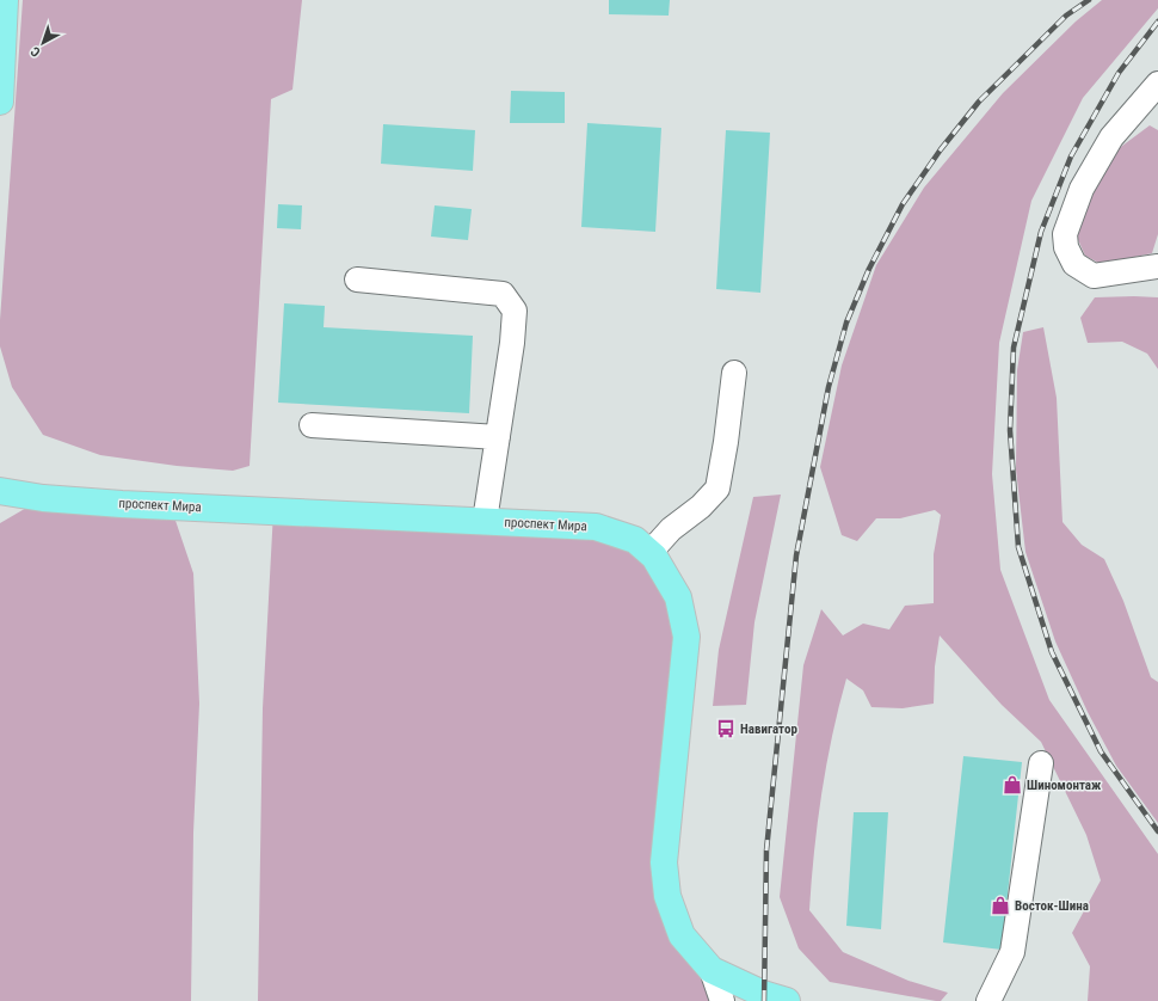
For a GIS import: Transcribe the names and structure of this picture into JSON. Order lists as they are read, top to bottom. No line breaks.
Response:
{"streets":{"main road":["проспект Мира"]},"places":{"bus stop":["Навигатор"],"shop":["Шиномонтаж","Восток-Шина"]},"north":"bottom left"}
